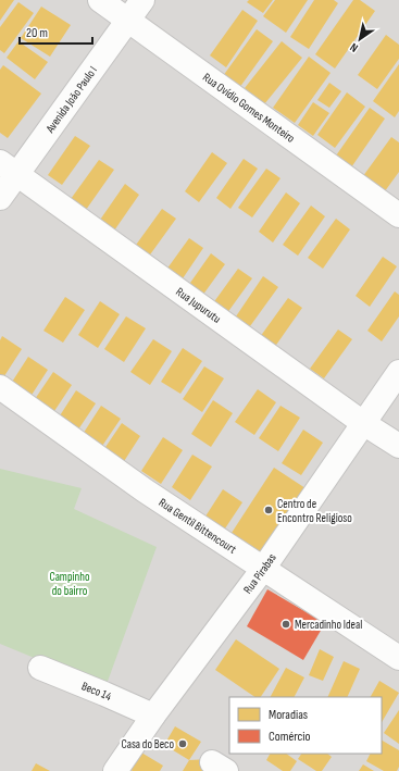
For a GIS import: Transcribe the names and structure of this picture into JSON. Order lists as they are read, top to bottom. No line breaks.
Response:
{"streets":{"street":["Avenida João Paulo I","Rua Ovídio Gomes Monteiro","Rua Jupurutu","Rua Gentil Bittencourt","Rua Pirabas","Beco 14"]},"crossings":[["Avenida João Paulo I","Rua Ovídio Gomes Monteiro"],["Avenida João Paulo I","Rua Jupurutu"],["Rua Jupurutu","Rua Pirabas"],["Rua Gentil Bittencourt","Rua Pirabas"],["Rua Pirabas","Beco 14"]],"parks":["Campinho do bairro"],"places":["Centro de Encontro Religioso","Mercadinho Ideal","Casa do Beco"],"legend":["Moradias","Comércio"],"scale_bar":"20 m","north":"bottom left"}
